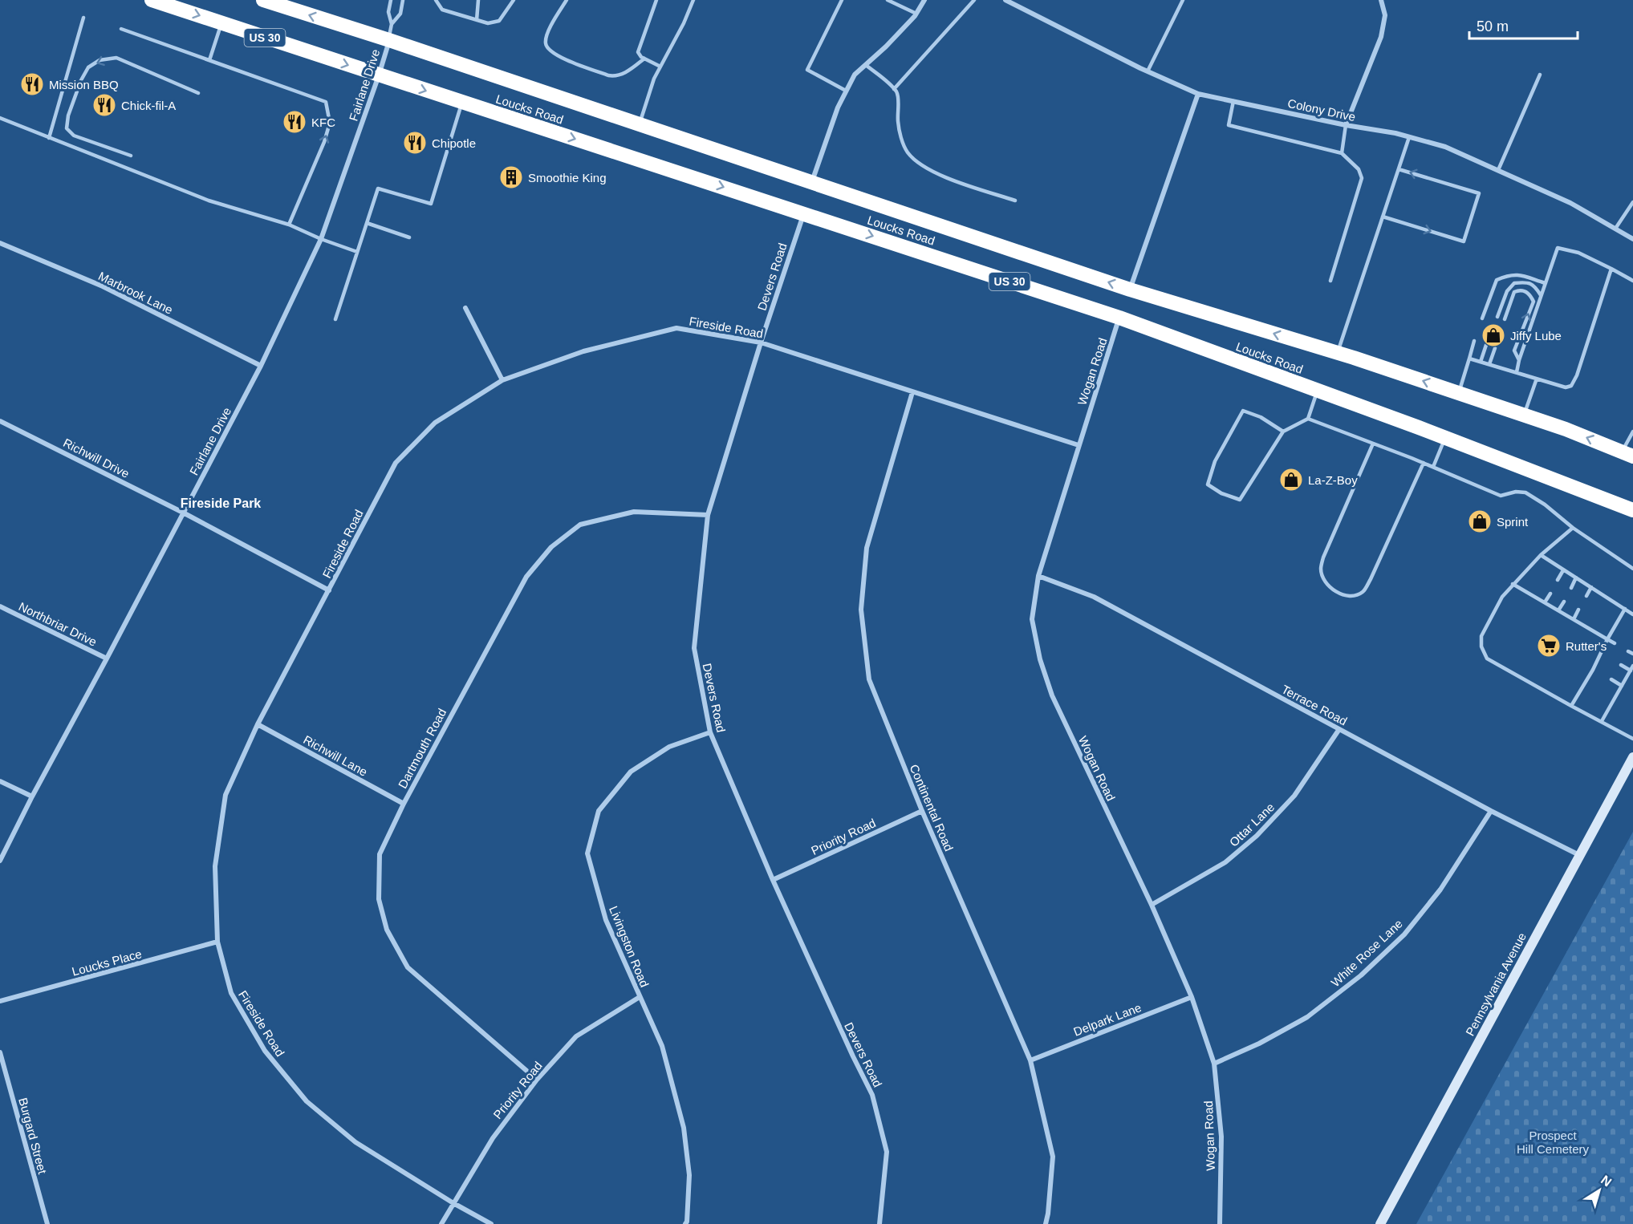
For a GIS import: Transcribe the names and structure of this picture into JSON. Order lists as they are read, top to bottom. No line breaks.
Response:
{"streets":{"highway":["US 30","Loucks Road"],"street":["Fairlane Drive","Colony Drive","Devers Road","Marbrook Lane","Fireside Road","Wogan Road","Richwill Drive","Northbriar Drive","Terrace Road","Dartmouth Road","Richwill Lane","Continental Road","Ottar Lane","Priority Road","Livingston Road","White Rose Lane","Loucks Place","Pennsylvania Avenue","Delpark Lane","Burgard Street"]},"crossings":[["Fairlane Drive","Loucks Road"],["Fairlane Drive","Marbrook Lane"],["Fairlane Drive","Richwill Drive"],["Fairlane Drive","Northbriar Drive"],["Loucks Road","Devers Road"],["Loucks Road","Wogan Road"],["Devers Road","Fireside Road"],["Devers Road","Dartmouth Road"],["Devers Road","Priority Road"],["Devers Road","Livingston Road"],["Fireside Road","Wogan Road"],["Fireside Road","Richwill Lane"],["Fireside Road","Continental Road"],["Fireside Road","Priority Road"],["Fireside Road","Loucks Place"],["Wogan Road","Terrace Road"],["Wogan Road","Ottar Lane"],["Wogan Road","White Rose Lane"],["Wogan Road","Delpark Lane"],["Terrace Road","Ottar Lane"],["Terrace Road","White Rose Lane"],["Terrace Road","Pennsylvania Avenue"],["Dartmouth Road","Richwill Lane"],["Dartmouth Road","Priority Road"],["Continental Road","Priority Road"],["Continental Road","Delpark Lane"],["Priority Road","Livingston Road"]],"districts":["Fireside Park"],"parks":["Prospect Hill Cemetery"],"places":{"restaurant":["Mission BBQ","Chick-fil-A","KFC","Chipotle"],"building":["Smoothie King"],"shop":["Jiffy Lube","La-Z-Boy","Sprint"],"supermarket":["Rutter's"]},"scale_bar":"50 m","north":"top right"}
